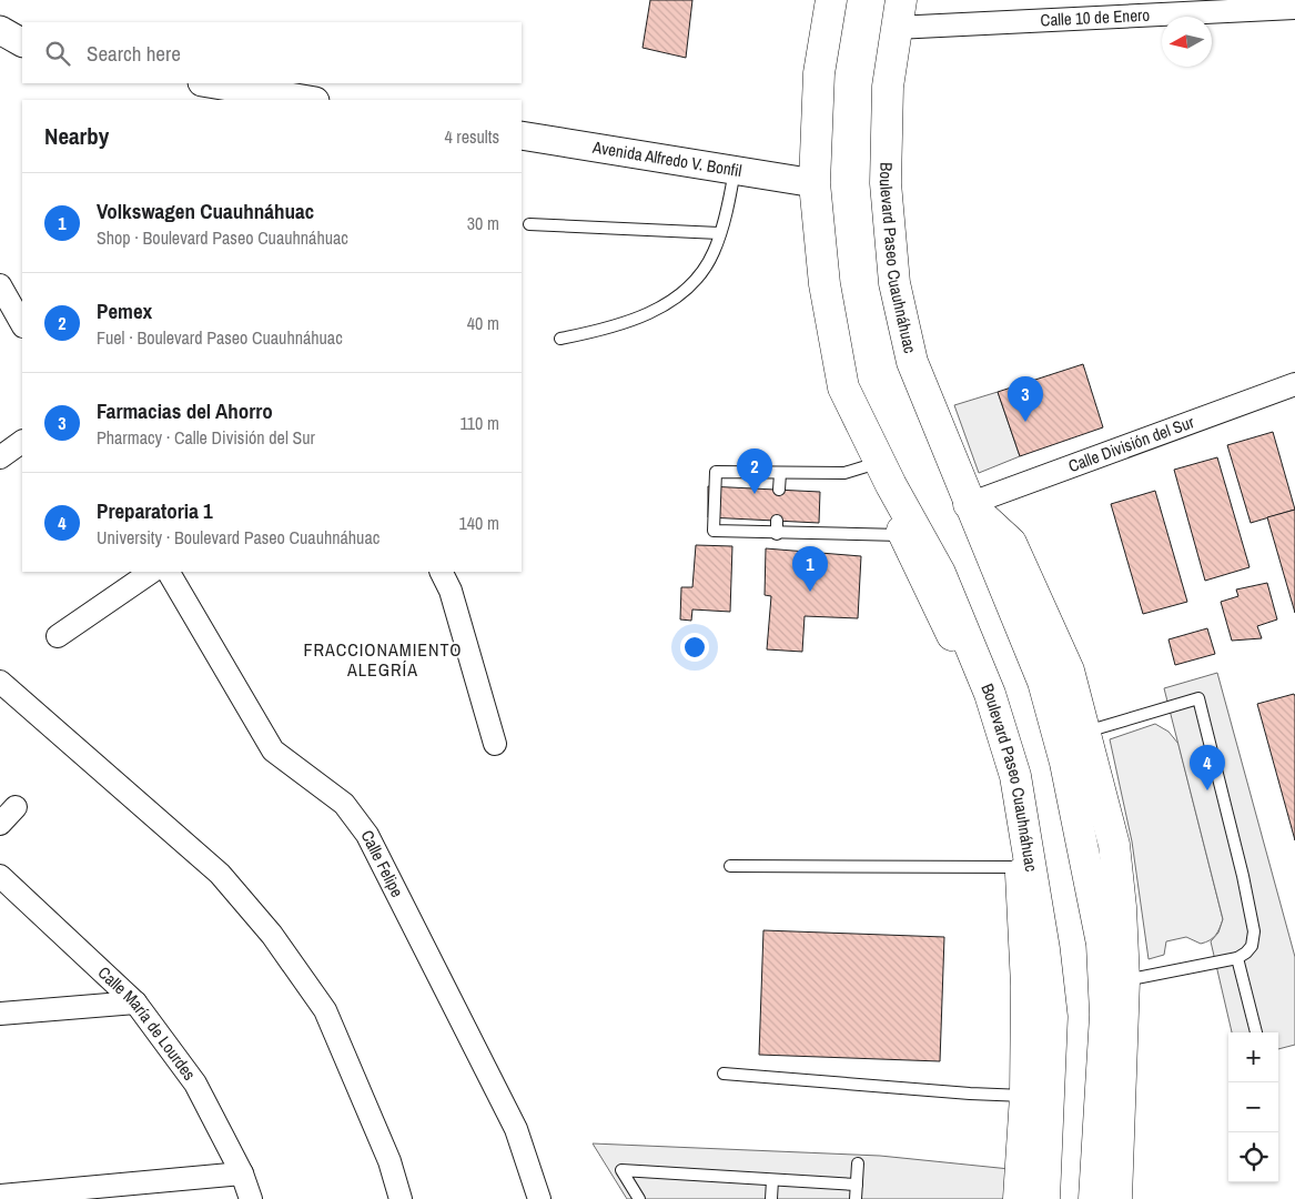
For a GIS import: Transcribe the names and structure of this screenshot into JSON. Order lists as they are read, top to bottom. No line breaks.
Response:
{"streets":{"main road":["Boulevard Paseo Cuauhnáhuac"],"street":["Calle 10 de Enero","Avenida Alfredo V. Bonfil","Calle División del Sur","Calle Felipe","Calle María de Lourdes"]},"crossings":[["Calle 10 de Enero","Boulevard Paseo Cuauhnáhuac"],["Avenida Alfredo V. Bonfil","Boulevard Paseo Cuauhnáhuac"],["Boulevard Paseo Cuauhnáhuac","Calle División del Sur"]],"districts":["FRACCIONAMIENTO ALEGRÍA"],"north":"left","page":{"search":"Search here","heading":["Nearby","4 results"],"list":[{"mark":"1","name":"Volkswagen Cuauhnáhuac","note":"Shop · Boulevard Paseo Cuauhnáhuac","value":"30 m"},{"mark":"2","name":"Pemex","note":"Fuel · Boulevard Paseo Cuauhnáhuac","value":"40 m"},{"mark":"3","name":"Farmacias del Ahorro","note":"Pharmacy · Calle División del Sur","value":"110 m"},{"mark":"4","name":"Preparatoria 1","note":"University · Boulevard Paseo Cuauhnáhuac","value":"140 m"}],"pins":["3","2","1","4"],"map_buttons":["+","−"]}}
